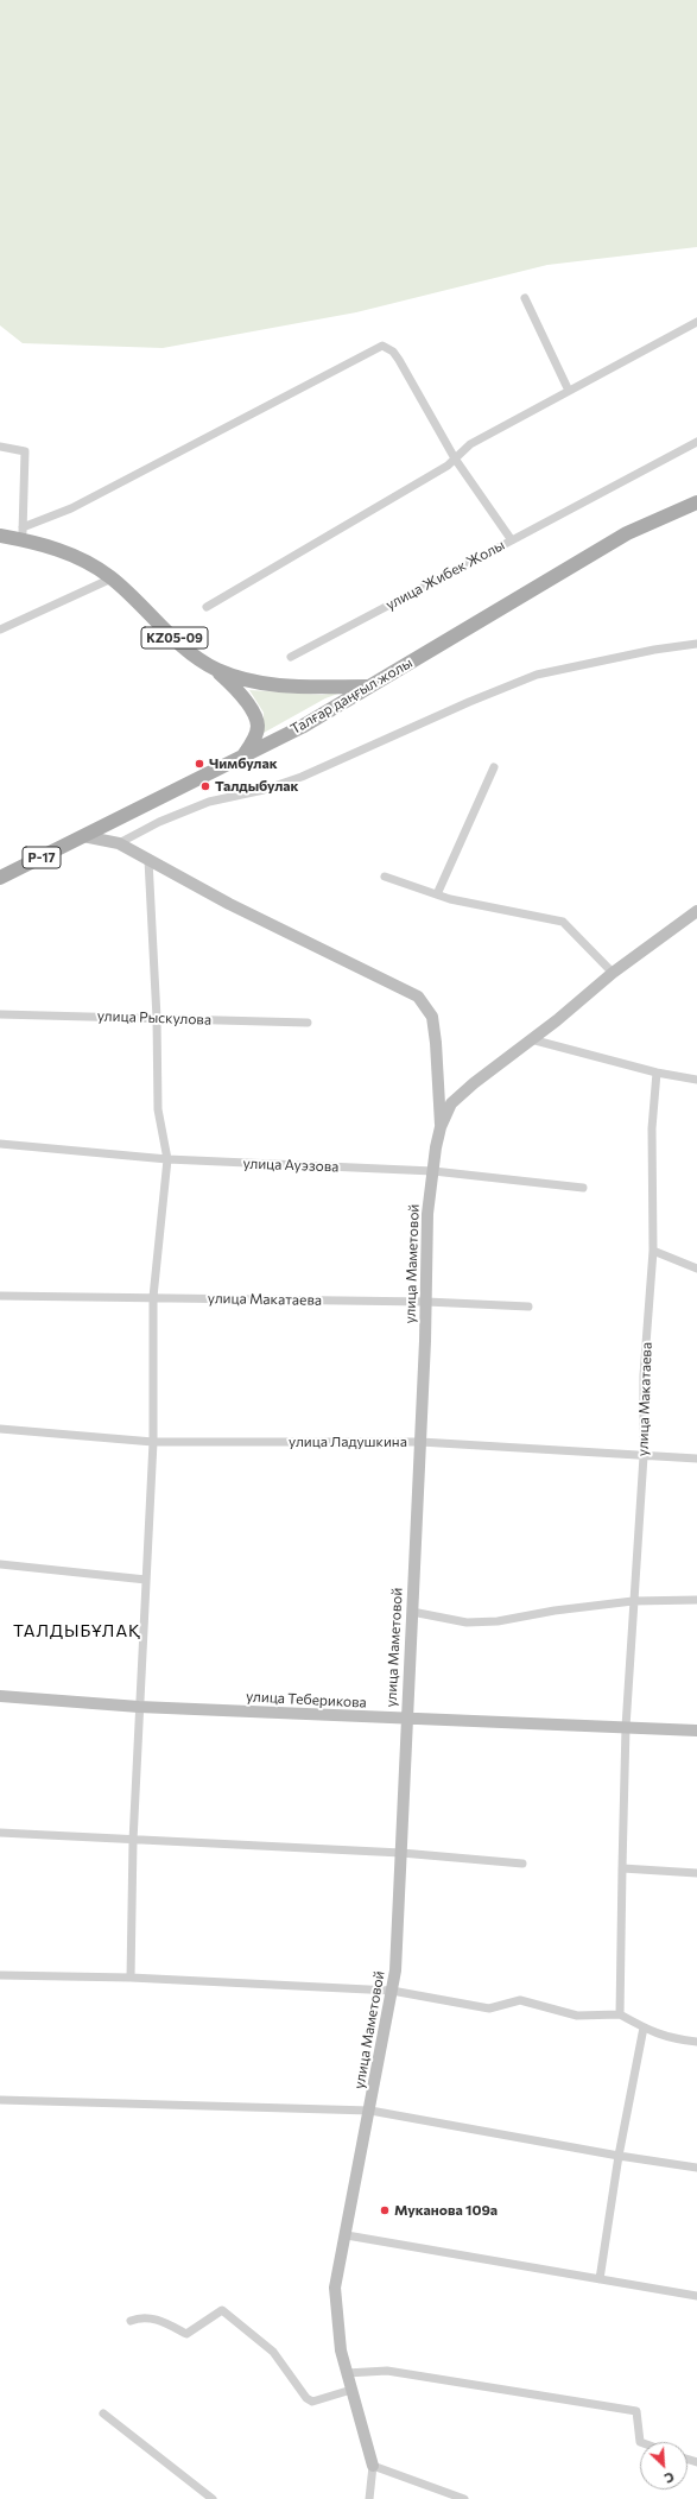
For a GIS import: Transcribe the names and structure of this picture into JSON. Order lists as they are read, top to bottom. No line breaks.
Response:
{"streets":{"main road":["KZ05-09","Талғар даңғыл жолы","P-17"],"street":["улица Жибек Жолы","улица Рыскулова","улица Ауэзова","улица Маметовой","улица Макатаева","улица Ладушкина","улица Теберикова"]},"crossings":[["улица Жибек Жолы","KZ05-09"],["KZ05-09","Талғар даңғыл жолы"],["улица Ауэзова","улица Маметовой"],["улица Маметовой","улица Макатаева"],["улица Маметовой","улица Ладушкина"],["улица Маметовой","улица Теберикова"],["улица Макатаева","улица Ладушкина"],["улица Макатаева","улица Теберикова"]],"districts":["ТАЛДЫБҰЛАҚ"],"places":["Чимбулак","Талдыбулак","Муканова 109а"],"north":"bottom right"}
